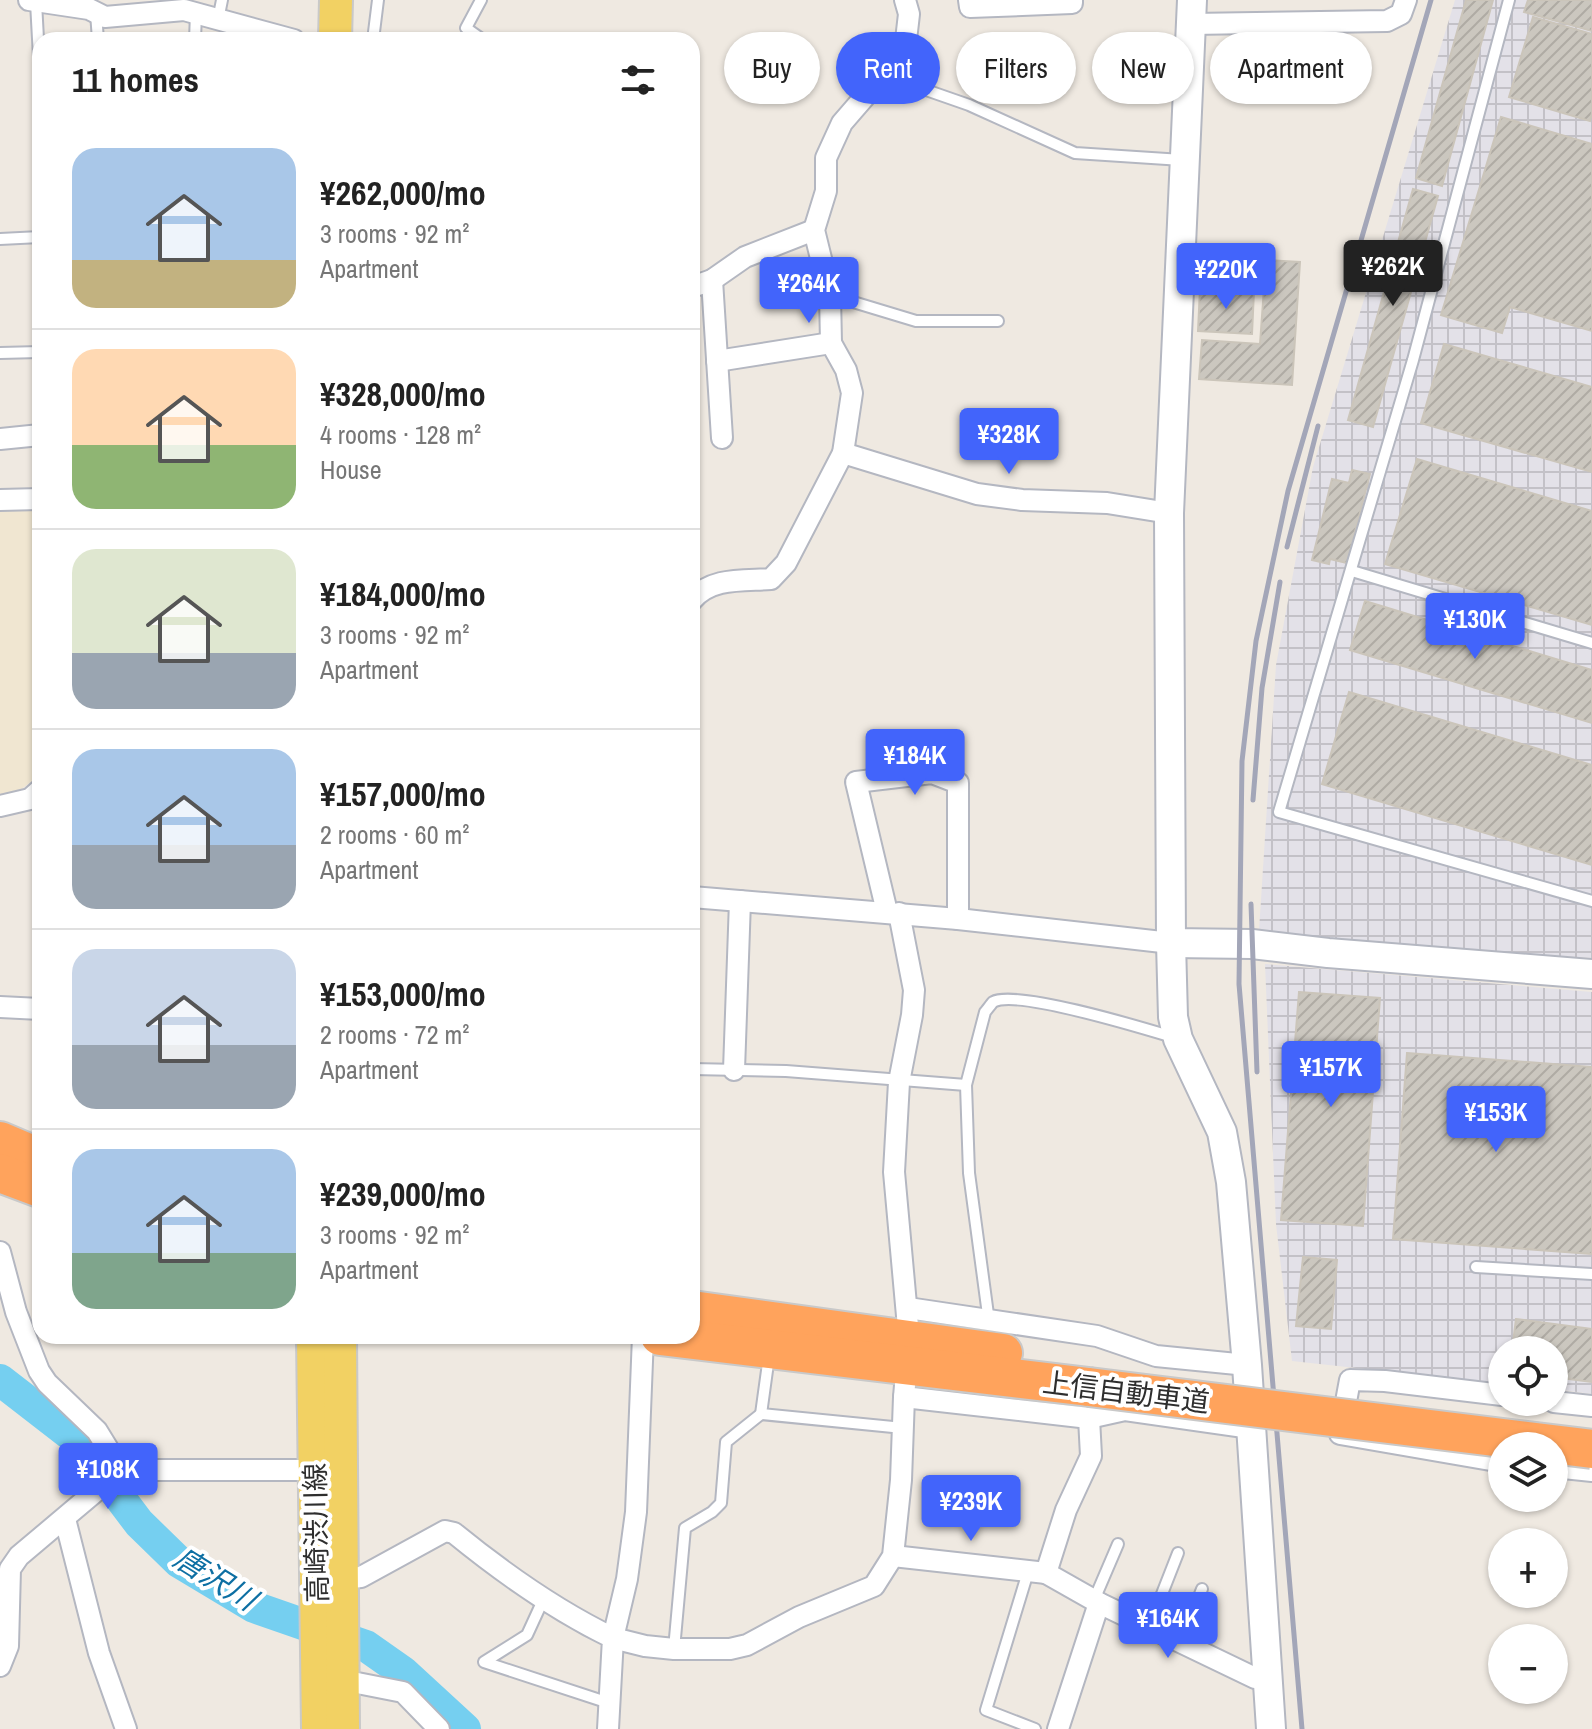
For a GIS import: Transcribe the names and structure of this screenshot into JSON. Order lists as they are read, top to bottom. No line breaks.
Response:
{"streets":{"highway":["上信自動車道"],"main road":["高崎渋川線"]},"water":["唐沢川"],"page":{"chip":["Buy","Rent","Filters","New","Apartment"],"heading":"11 homes","list":[{"name":"¥262,000/mo","note":"3 rooms · 92 m² · Apartment"},{"name":"¥328,000/mo","note":"4 rooms · 128 m² · House"},{"name":"¥184,000/mo","note":"3 rooms · 92 m² · Apartment"},{"name":"¥157,000/mo","note":"2 rooms · 60 m² · Apartment"},{"name":"¥153,000/mo","note":"2 rooms · 72 m² · Apartment"},{"name":"¥239,000/mo","note":"3 rooms · 92 m² · Apartment"}],"price":["¥262K","¥220K","¥264K","¥328K","¥130K","¥184K","¥157K","¥153K","¥108K","¥239K","¥164K"],"map_buttons":["+","−"]}}
